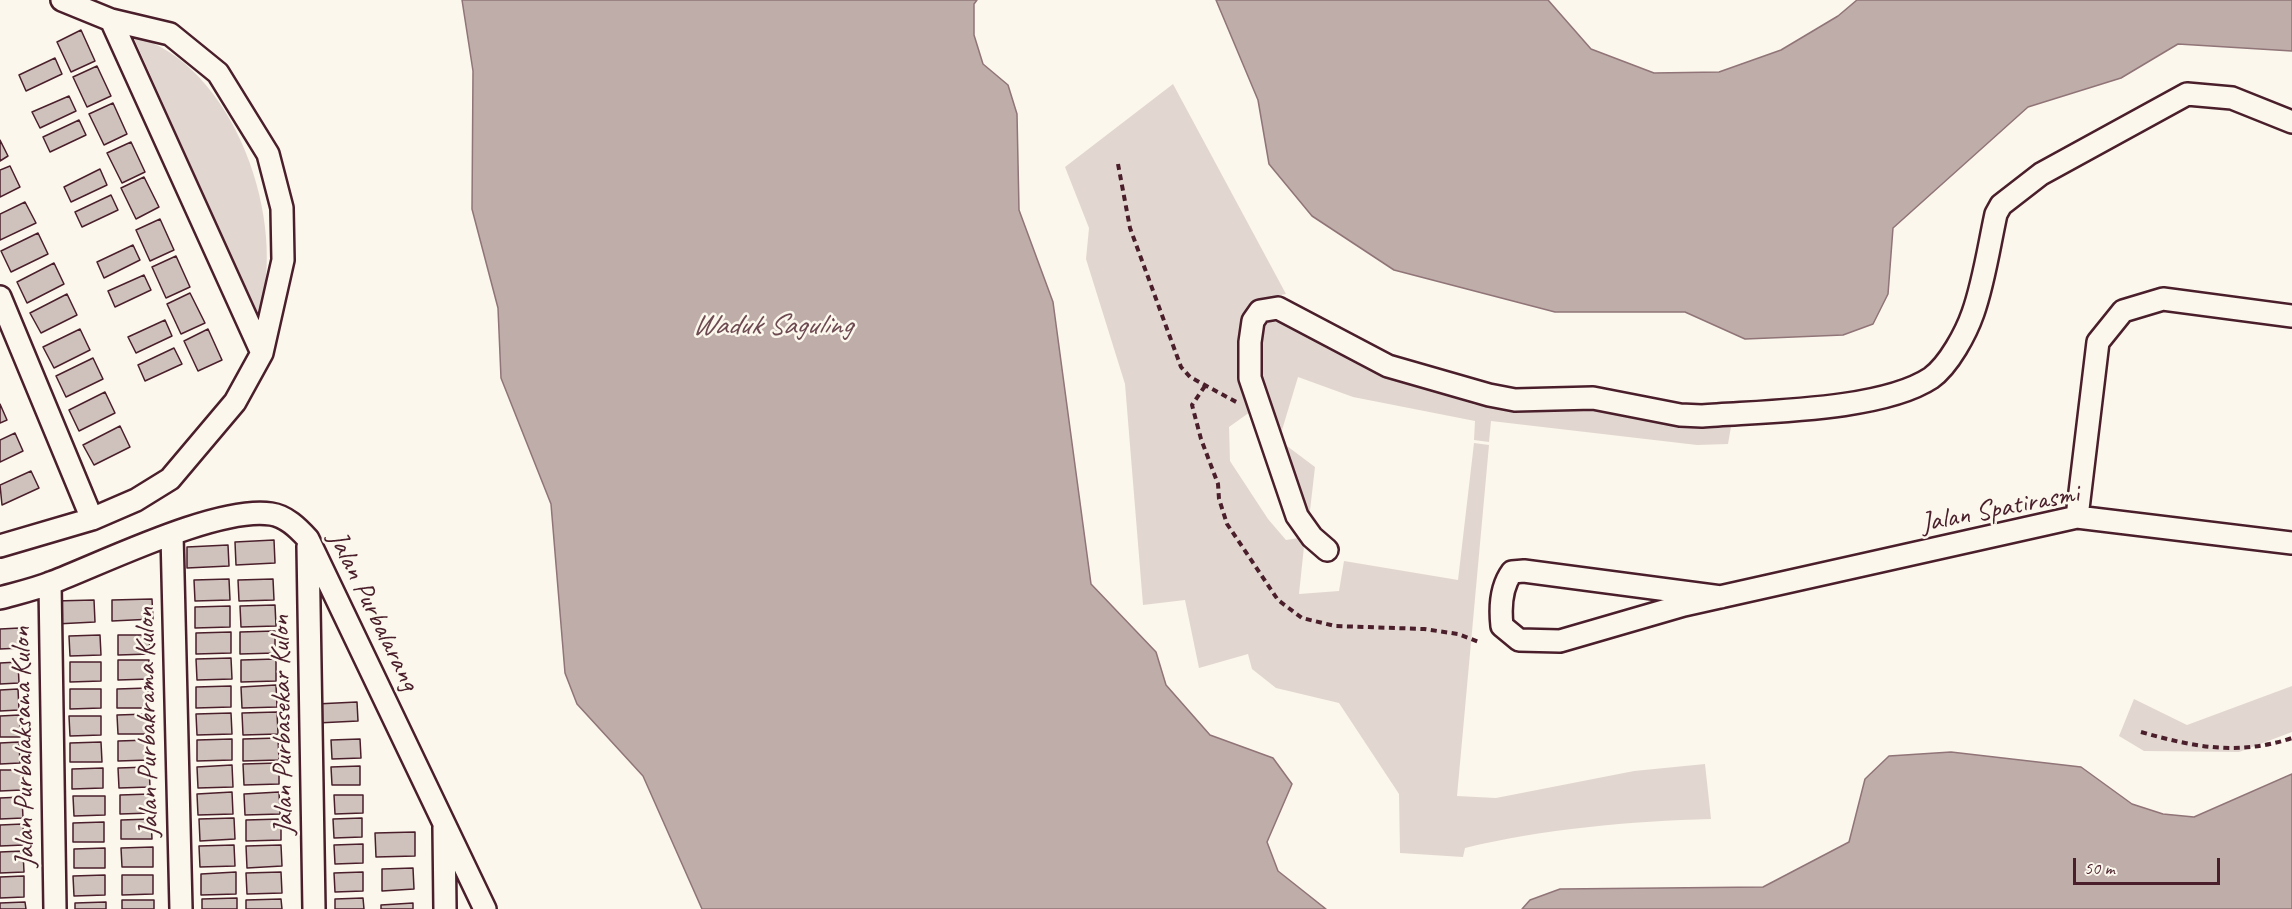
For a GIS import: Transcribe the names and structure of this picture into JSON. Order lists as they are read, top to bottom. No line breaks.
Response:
{"streets":{"street":["Jalan Spatirasmi","Jalan Purbalarang","Jalan Purbakrama Kulon","Jalan Purbasekar Kulon","Jalan Purbalaksana Kulon"]},"crossings":[["Jalan Purbalarang","Jalan Purbakrama Kulon"],["Jalan Purbalarang","Jalan Purbasekar Kulon"],["Jalan Purbalarang","Jalan Purbalaksana Kulon"]],"water":["Waduk Saguling"],"scale_bar":"50 m"}
